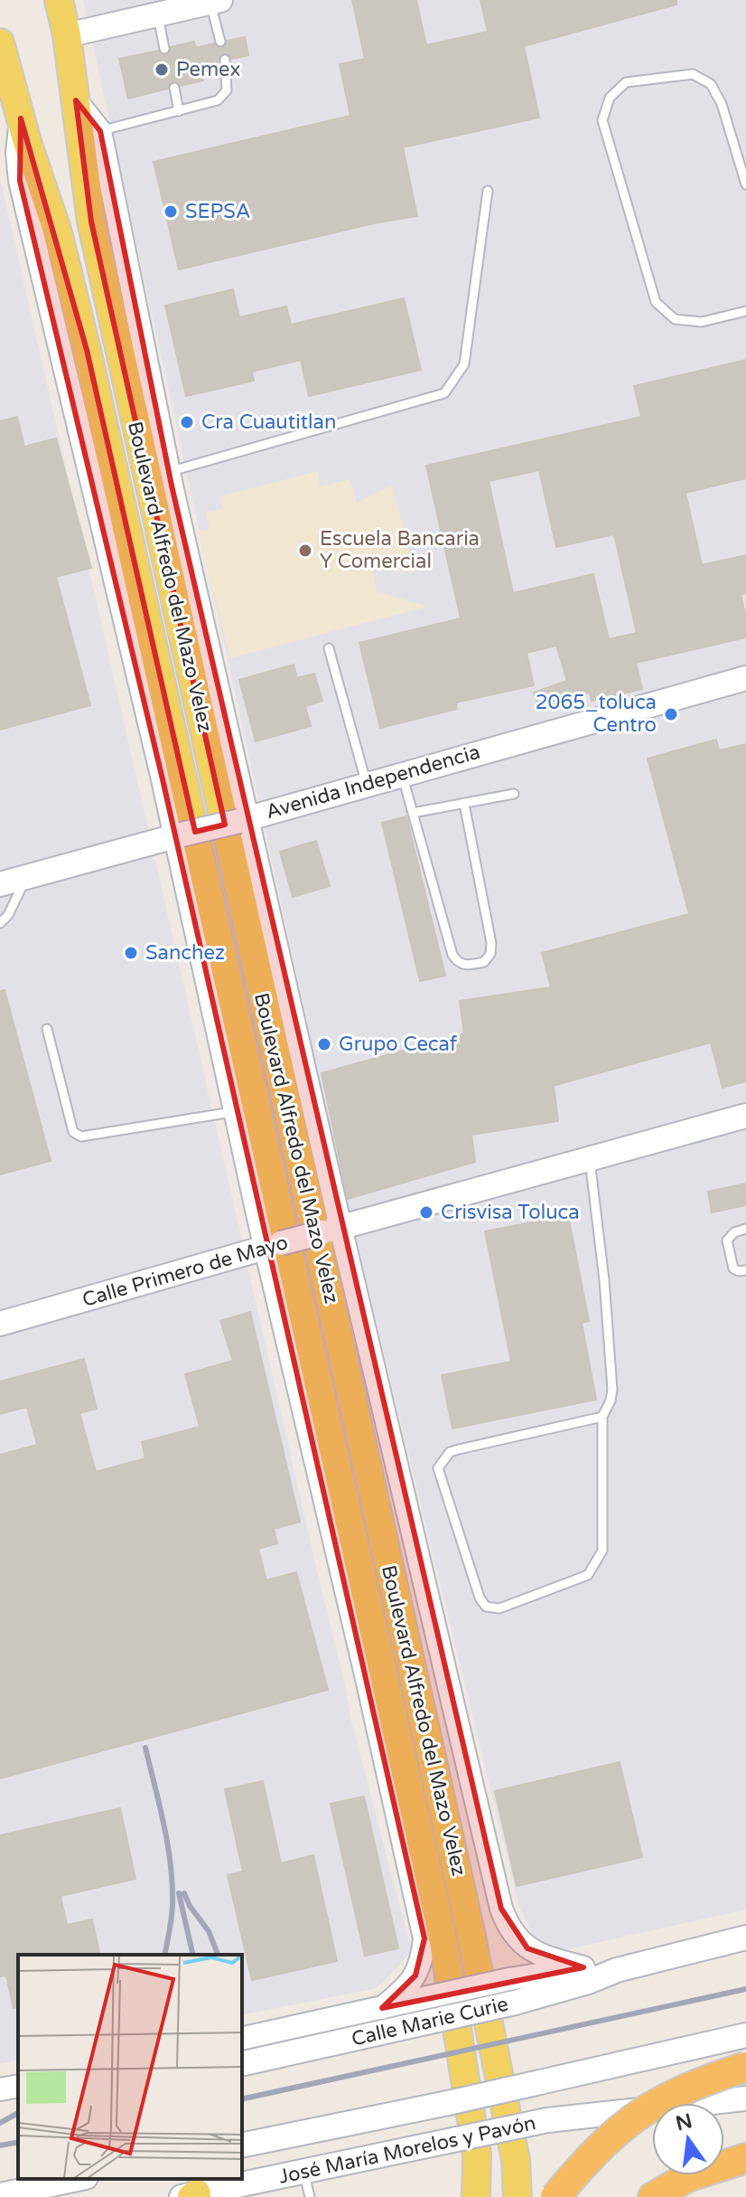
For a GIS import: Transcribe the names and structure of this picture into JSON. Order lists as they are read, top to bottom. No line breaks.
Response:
{"streets":{"main road":["Boulevard Alfredo del Mazo Velez","Avenida Independencia","Calle Primero de Mayo","Calle Marie Curie","José María Morelos y Pavón"]},"crossings":[["Boulevard Alfredo del Mazo Velez","Avenida Independencia"],["Boulevard Alfredo del Mazo Velez","Calle Primero de Mayo"]],"places":["Pemex","SEPSA","Cra Cuautitlan","Escuela Bancaria Y Comercial","2065_toluca Centro","Sanchez","Grupo Cecaf","Crisvisa Toluca"],"north":"top"}
